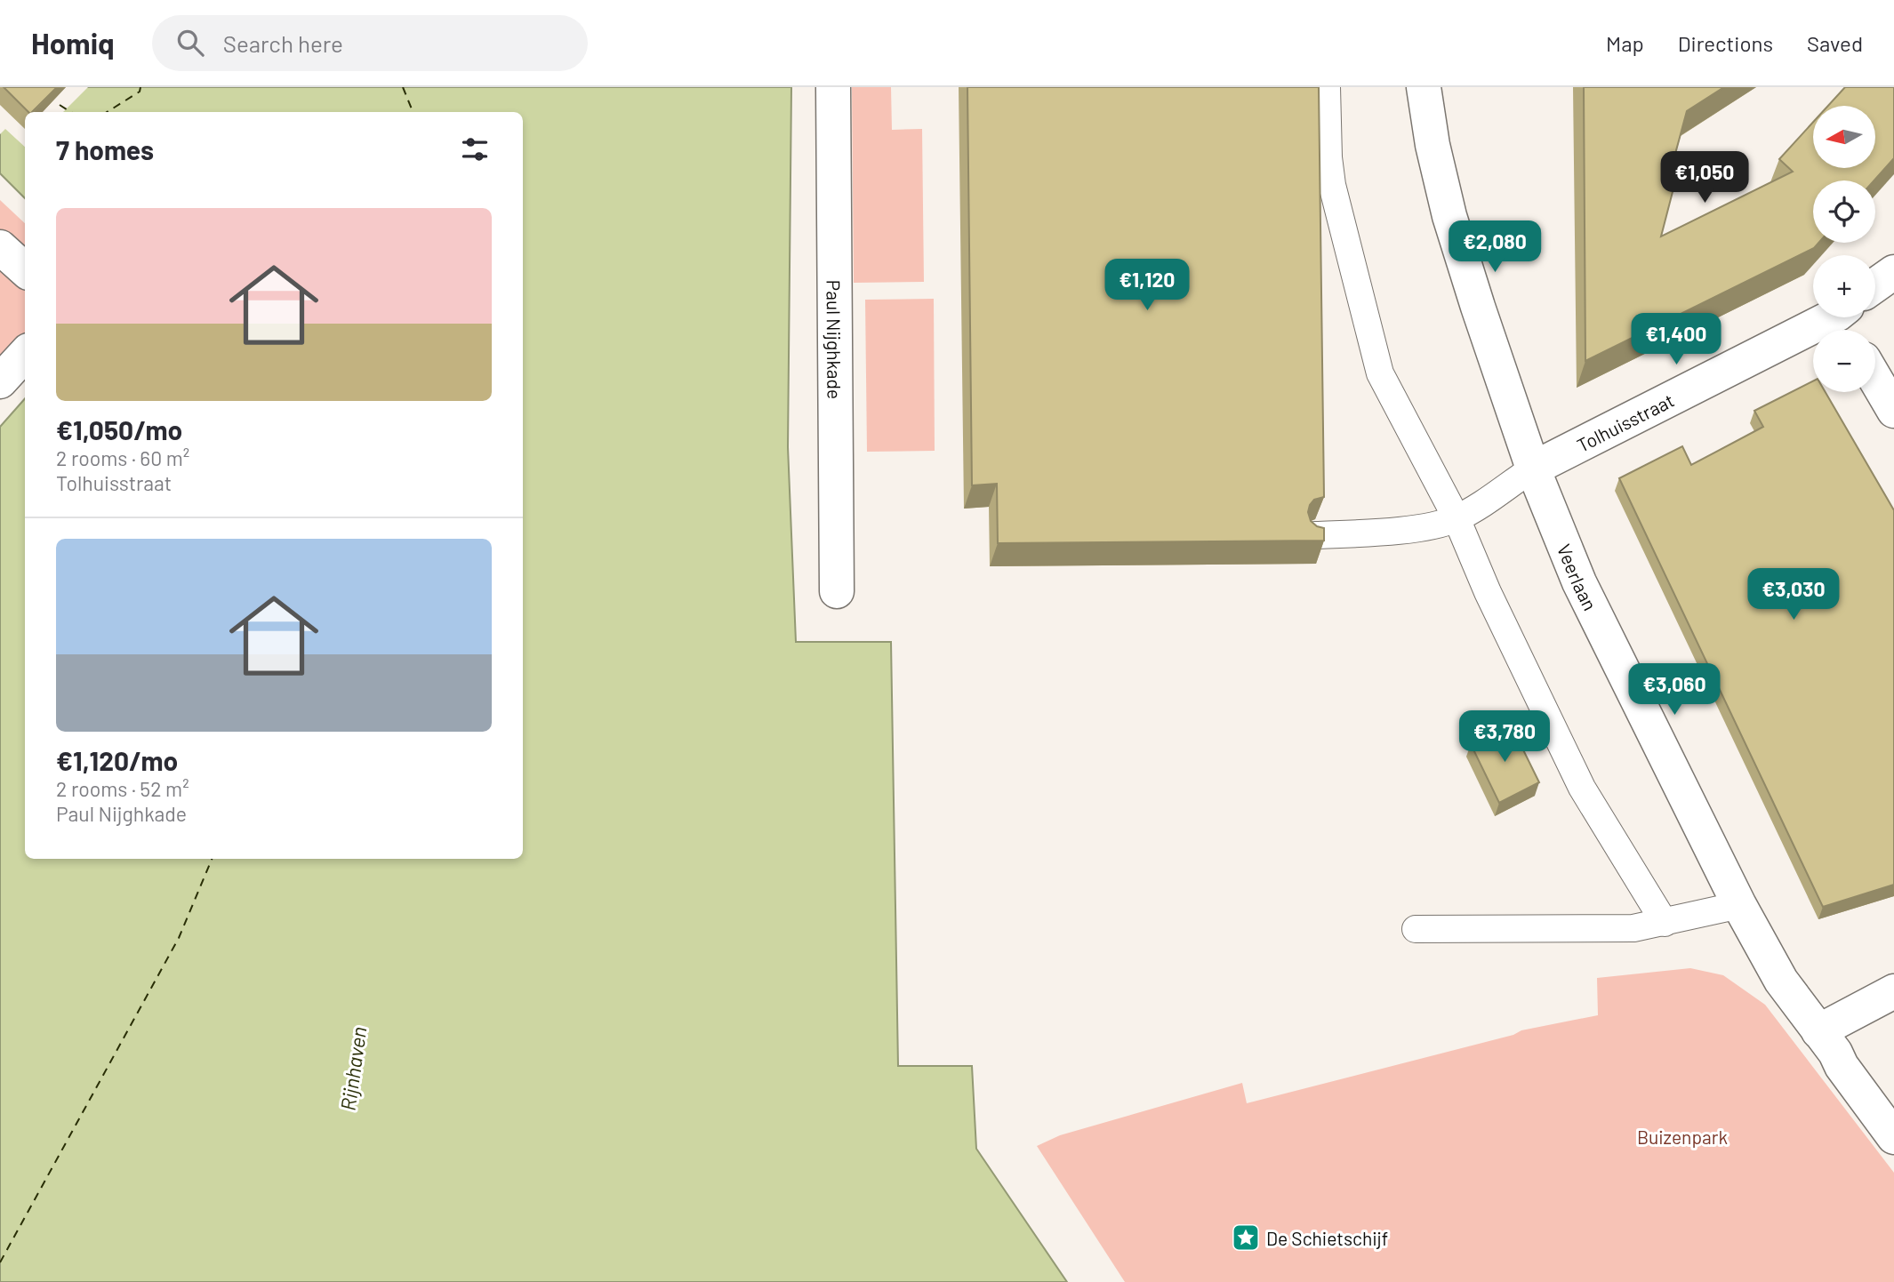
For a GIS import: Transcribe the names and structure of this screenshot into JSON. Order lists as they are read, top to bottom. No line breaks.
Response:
{"streets":{"street":["Paul Nijghkade","Tolhuisstraat","Veerlaan"]},"crossings":[["Tolhuisstraat","Veerlaan"]],"water":["Rijnhaven"],"parks":["Buizenpark"],"places":{"place":["De Schietschijf"]},"north":"left","page":{"header":"Homiq","search":"Search here","nav":["Map","Directions","Saved"],"map_buttons":["+","−"],"heading":"7 homes","price":["€1,050","€2,080","€1,120","€1,400","€3,030","€3,060","€3,780"],"list":[{"name":"€1,050/mo","note":"2 rooms · 60 m² · Tolhuisstraat"},{"name":"€1,120/mo","note":"2 rooms · 52 m² · Paul Nijghkade"}]}}
